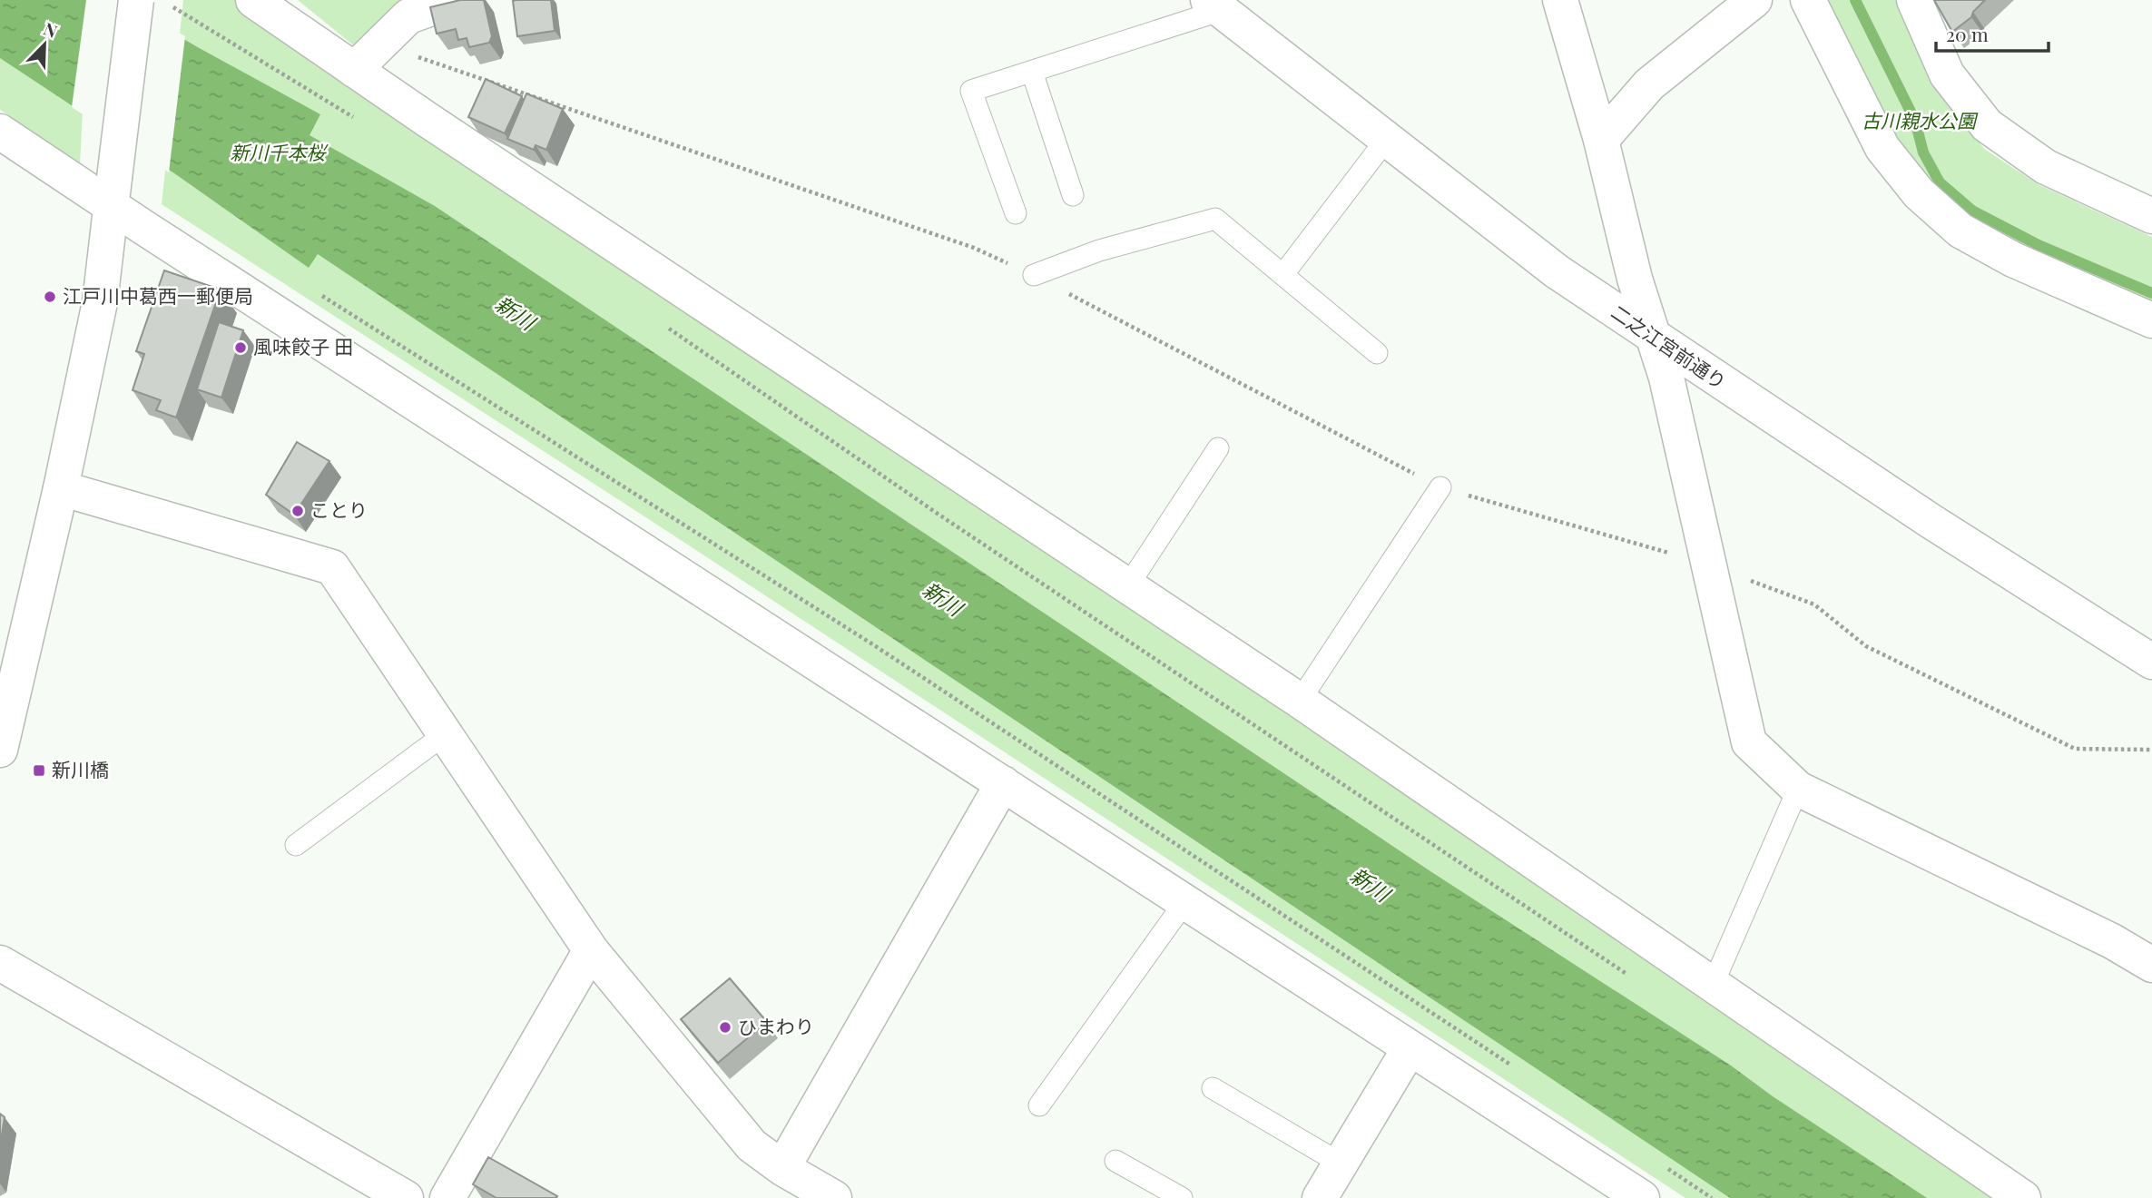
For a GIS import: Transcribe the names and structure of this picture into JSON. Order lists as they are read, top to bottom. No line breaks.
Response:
{"streets":{"street":["二之江宮前通り"]},"water":["新川"],"parks":["古川親水公園","新川千本桜"],"places":{"other":["江戸川中葛西一郵便局","風味餃子 田","ことり","ひまわり"],"transit":["新川橋"]},"scale_bar":"20 m","north":"top right"}
